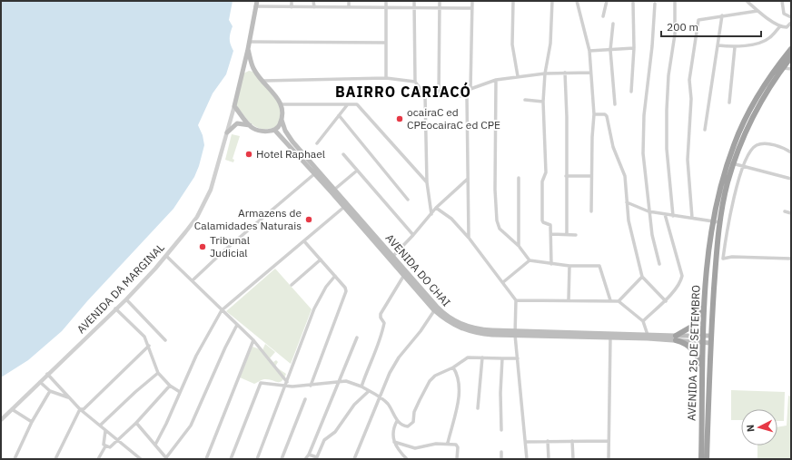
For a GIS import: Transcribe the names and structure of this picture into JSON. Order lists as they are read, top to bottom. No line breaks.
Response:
{"streets":{"highway":["AVENIDA 25 DE SETEMBRO"],"main road":["AVENIDA DO CHAI","AVENIDA DA MARGINAL"]},"crossings":[["AVENIDA DO CHAI","AVENIDA 25 DE SETEMBRO"]],"districts":["BAIRRO CARIACÓ"],"places":["ocairaC ed CPEocairaC ed CPE","Hotel Raphael","Armazens de Calamidades Naturais","Tribunal Judicial"],"scale_bar":"200 m","north":"left"}
